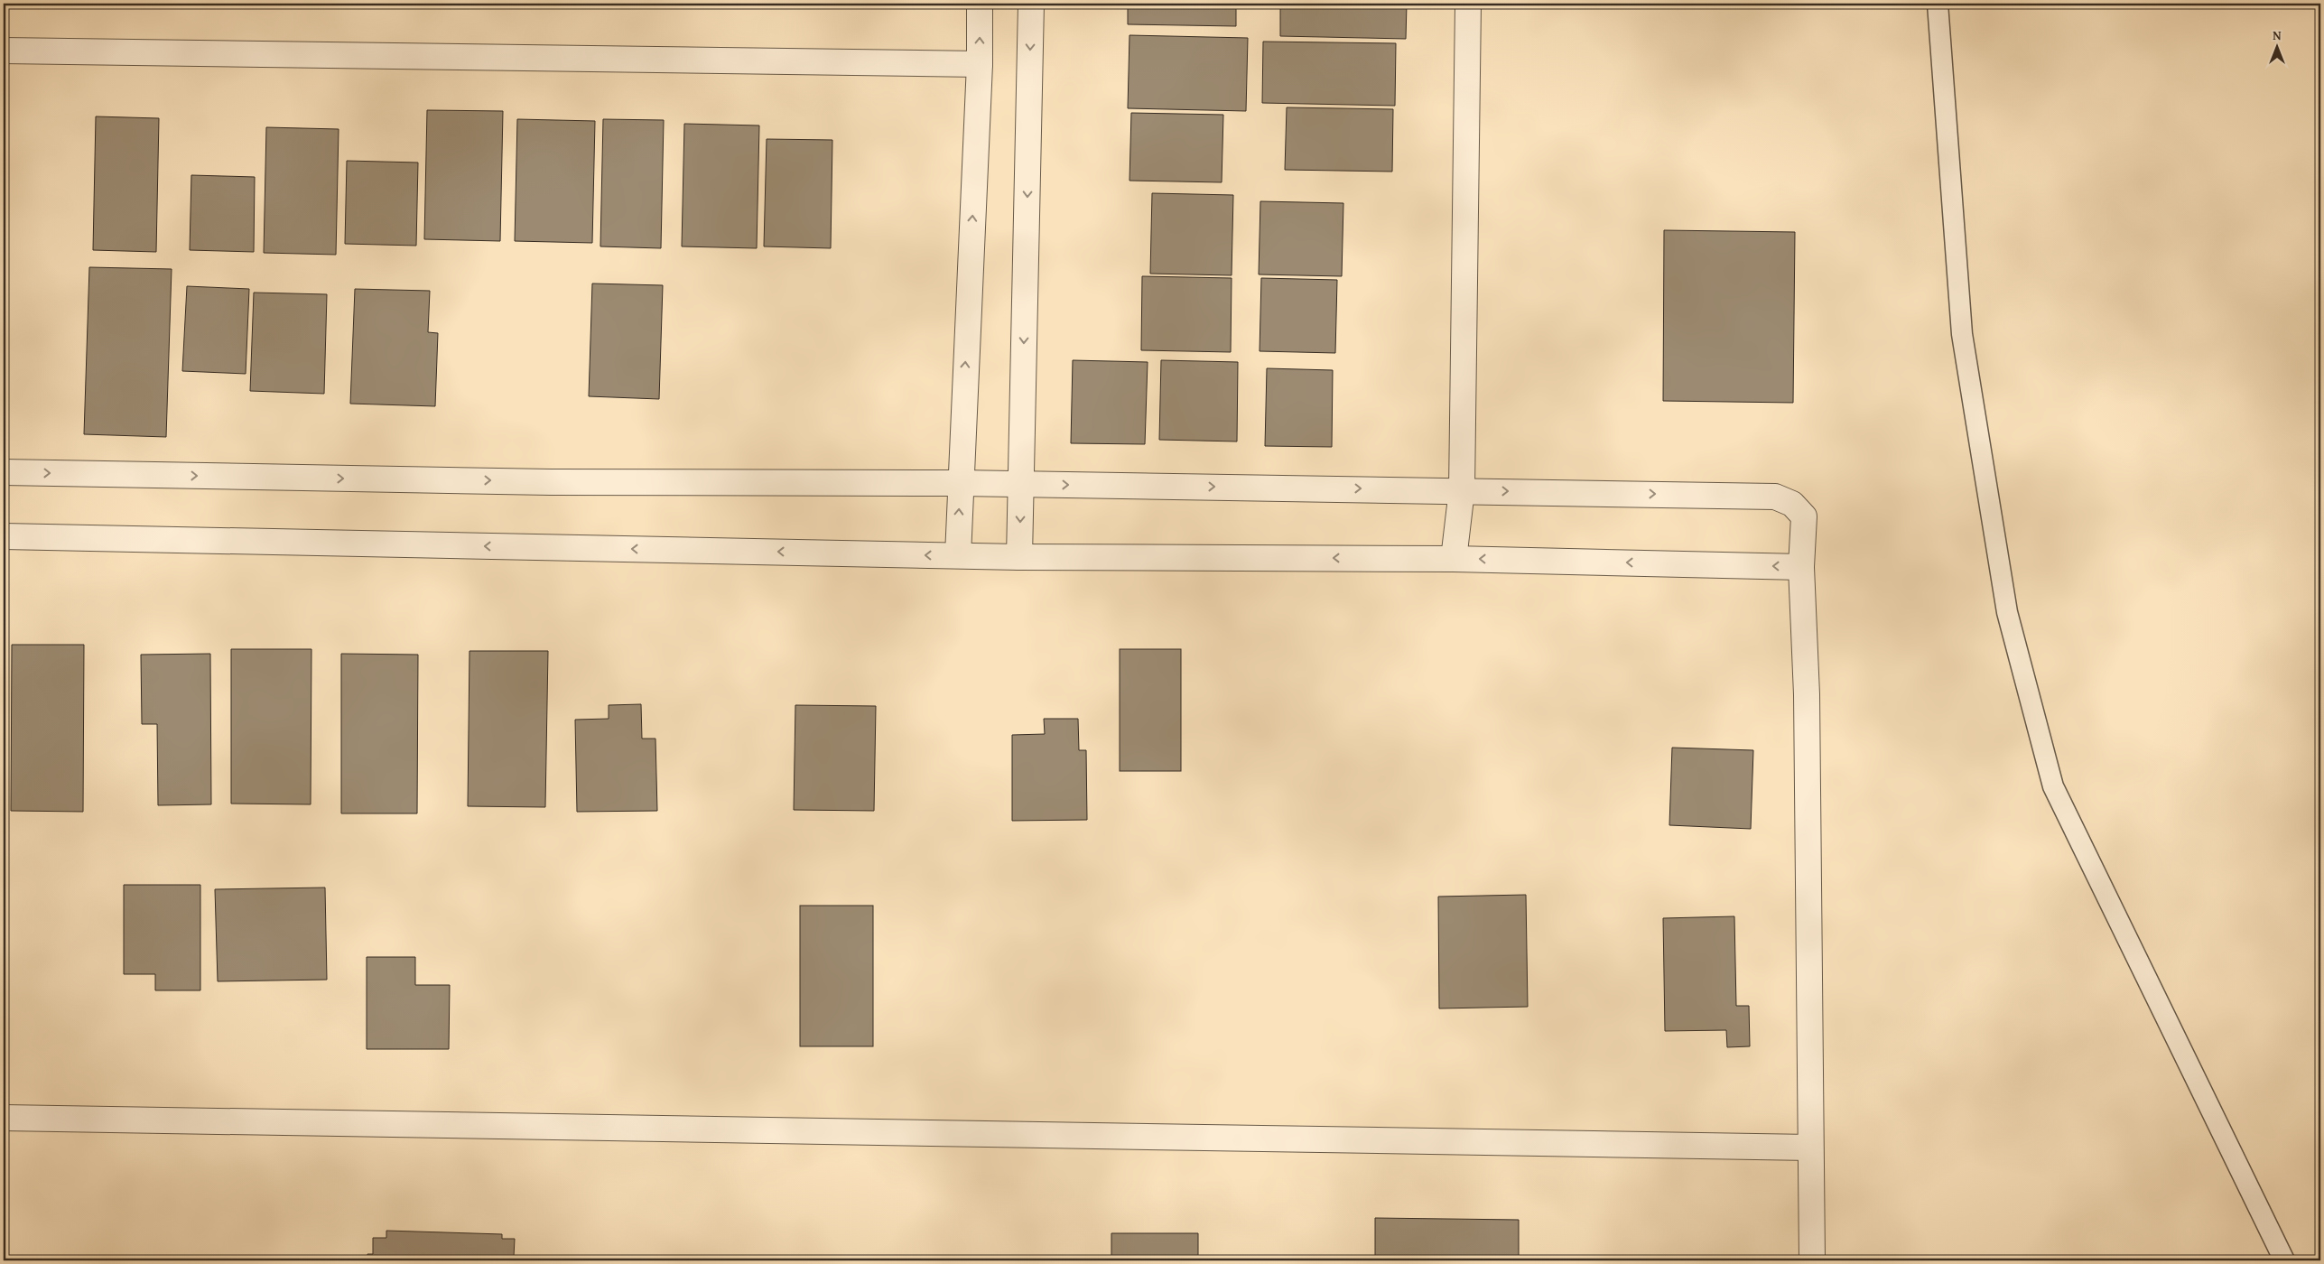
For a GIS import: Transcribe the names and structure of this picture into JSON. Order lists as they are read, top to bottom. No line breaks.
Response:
{"north":"top"}
